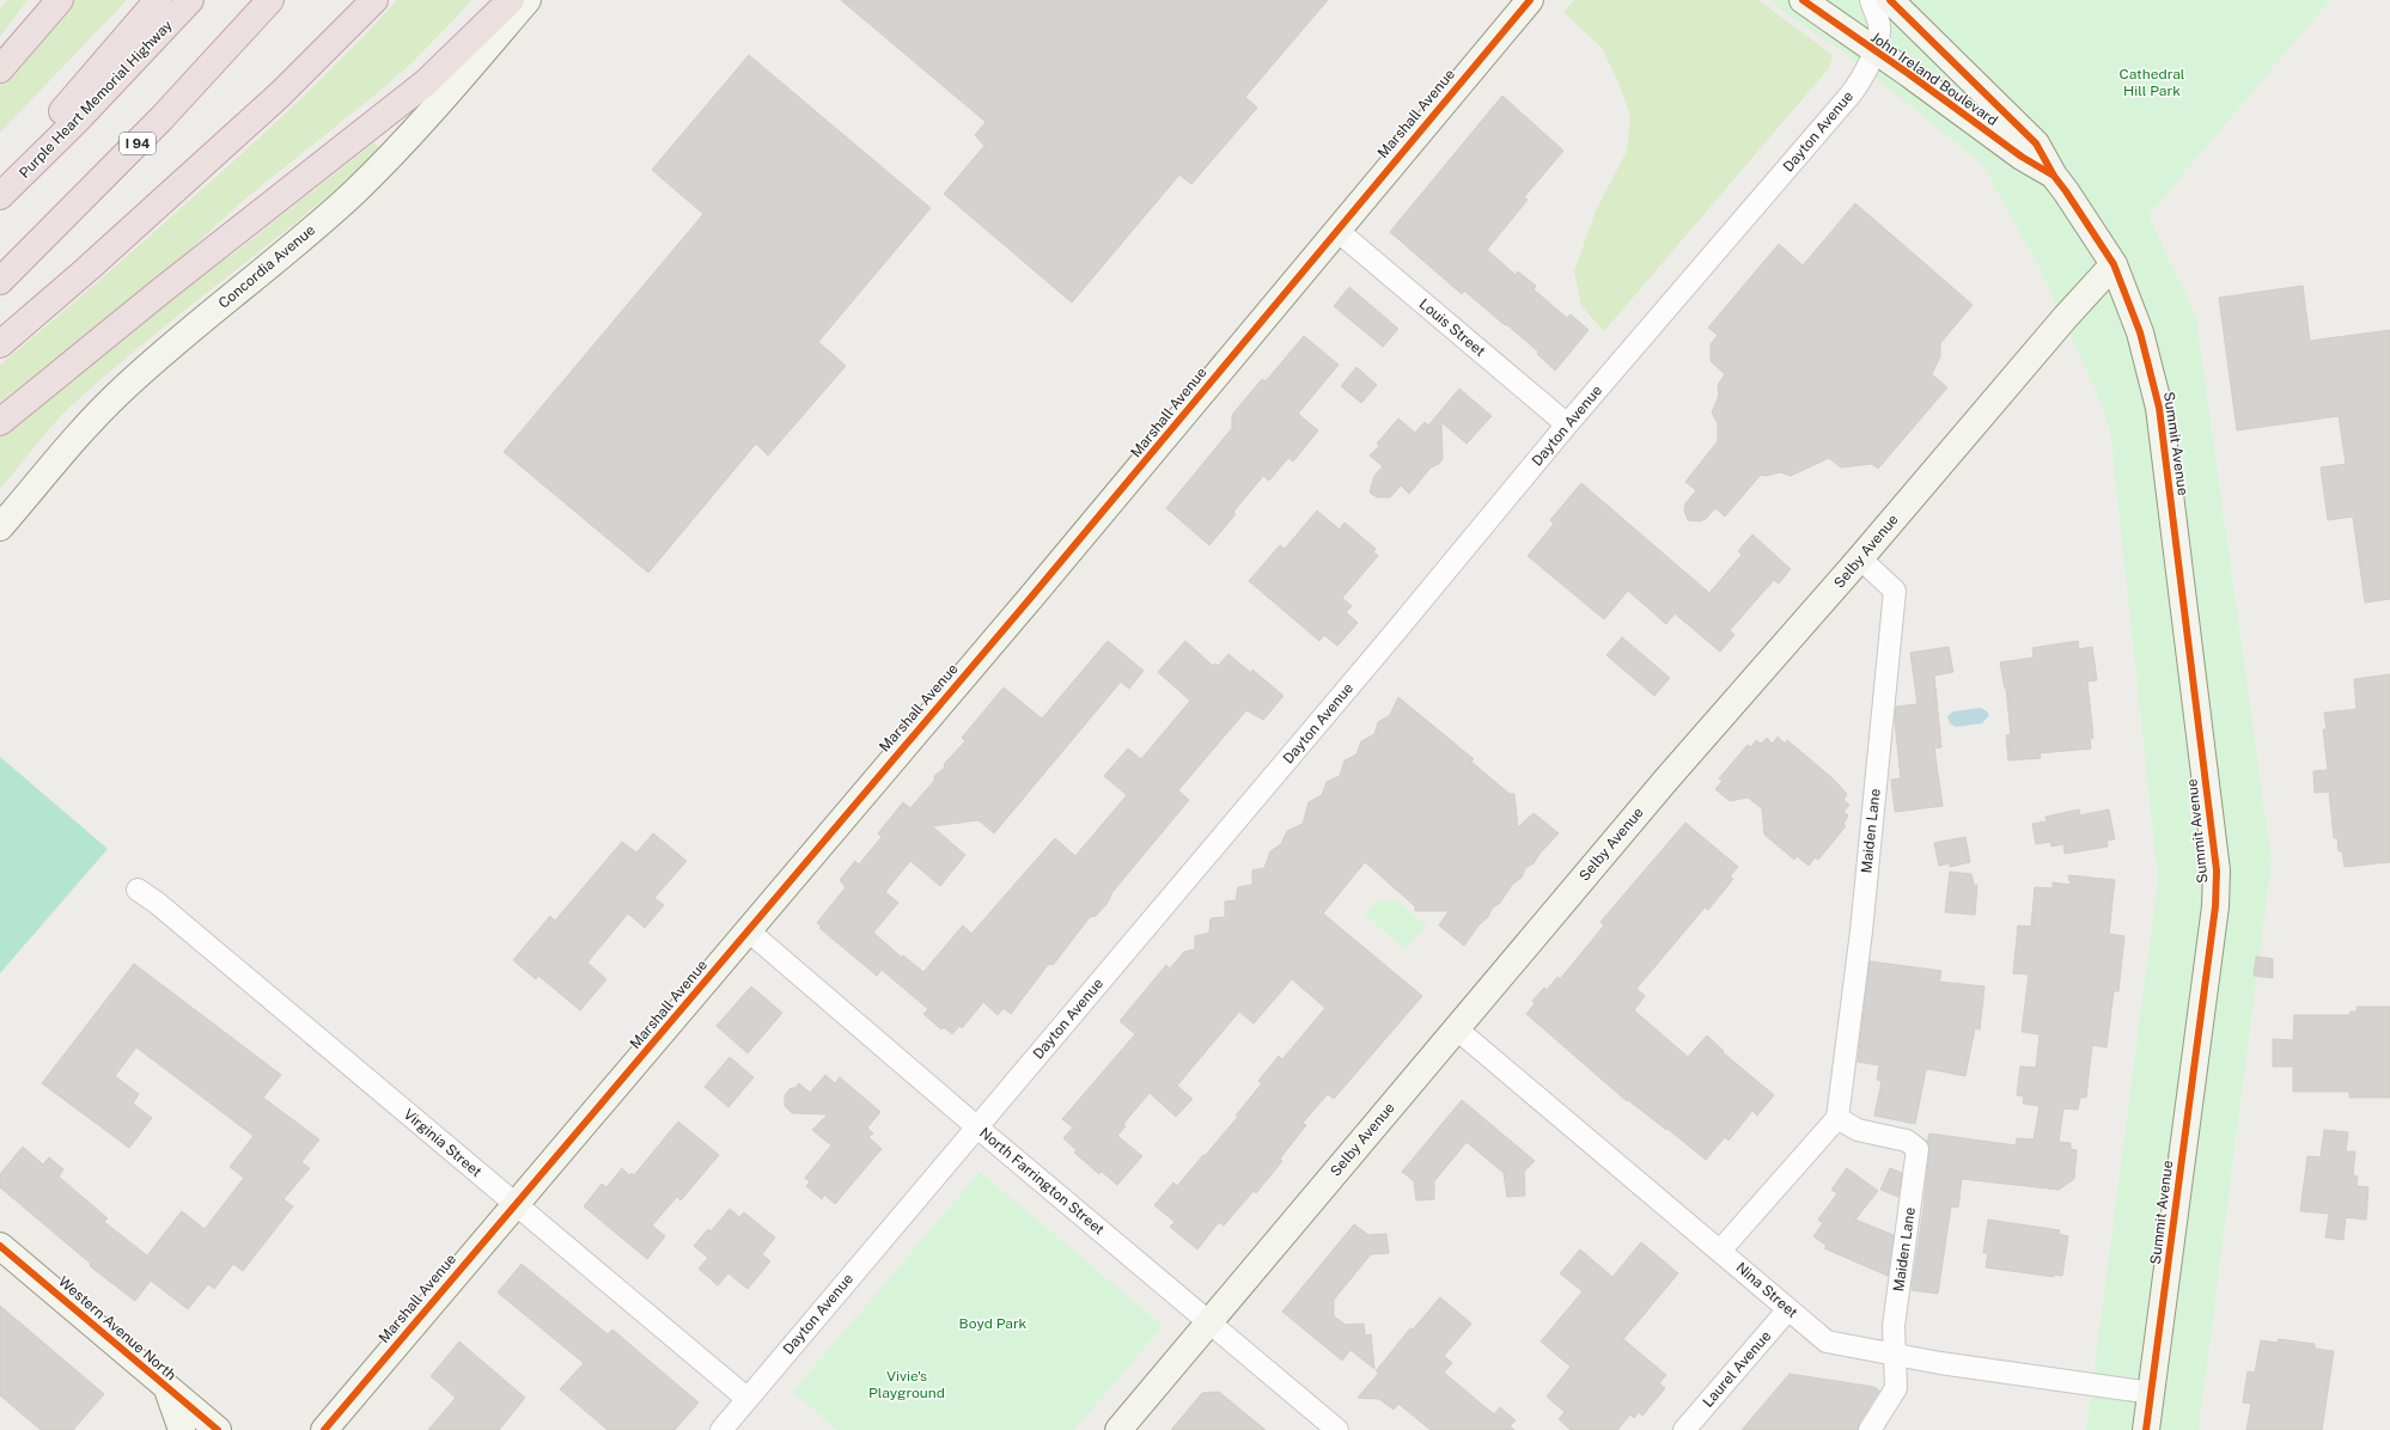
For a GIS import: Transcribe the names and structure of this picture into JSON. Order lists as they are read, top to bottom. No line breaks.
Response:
{"streets":{"highway":["Purple Heart Memorial Highway","I 94"],"street":["John Ireland Boulevard","Marshall Avenue","Dayton Avenue","Concordia Avenue","Louis Street","Summit Avenue","Selby Avenue","Maiden Lane","Virginia Street","North Farrington Street","Nina Street","Western Avenue North","Laurel Avenue"]},"crossings":[["John Ireland Boulevard","Dayton Avenue"],["John Ireland Boulevard","Summit Avenue"],["John Ireland Boulevard","Selby Avenue"],["Marshall Avenue","Louis Street"],["Marshall Avenue","Virginia Street"],["Marshall Avenue","North Farrington Street"],["Dayton Avenue","Louis Street"],["Dayton Avenue","Virginia Street"],["Dayton Avenue","North Farrington Street"],["Summit Avenue","Selby Avenue"],["Summit Avenue","Nina Street"],["Selby Avenue","Maiden Lane"],["Selby Avenue","North Farrington Street"],["Selby Avenue","Nina Street"],["Maiden Lane","Nina Street"],["Nina Street","Laurel Avenue"]],"parks":["Cathedral Hill Park","Boyd Park","Vivie's Playground"]}
